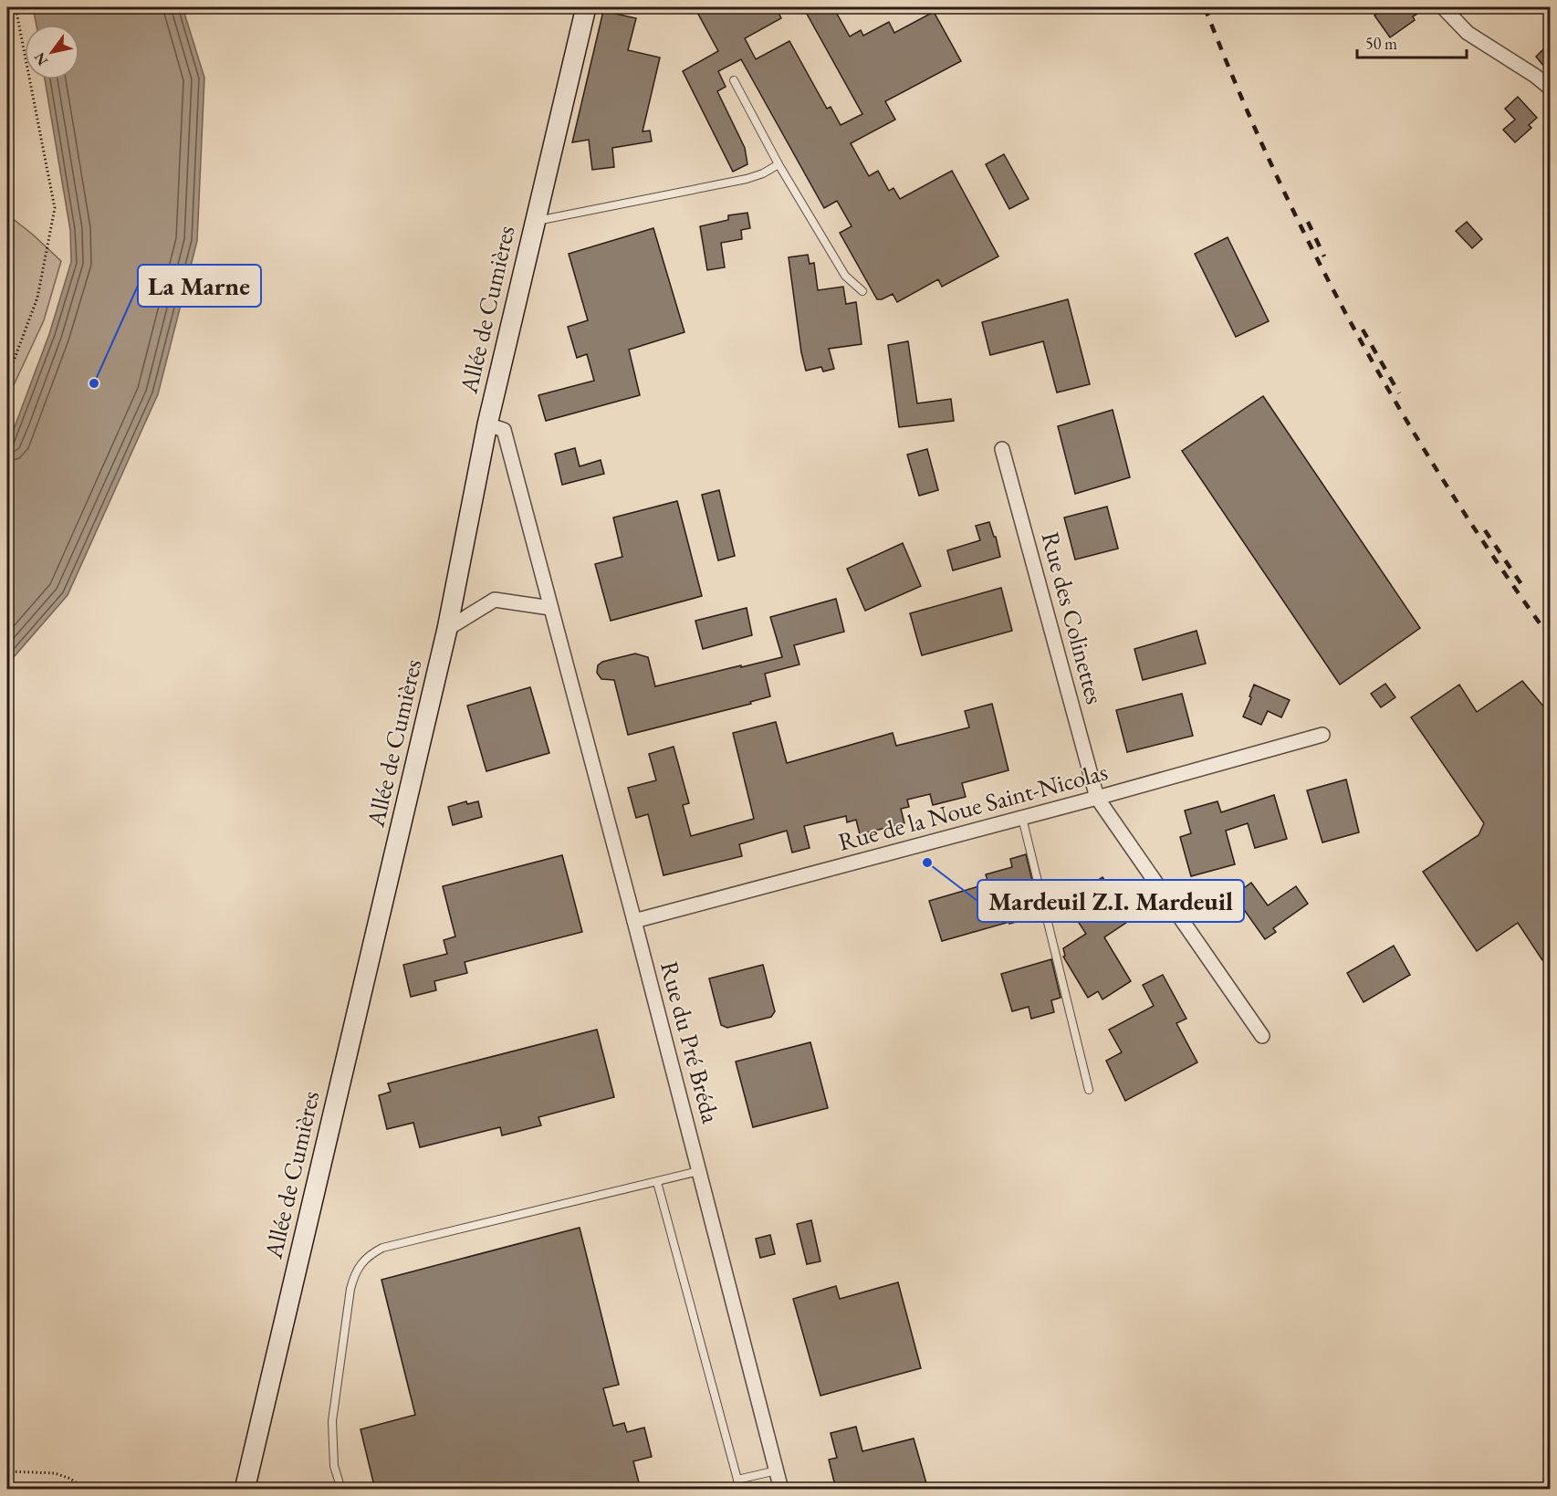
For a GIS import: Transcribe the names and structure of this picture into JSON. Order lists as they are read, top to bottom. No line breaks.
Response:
{"streets":{"main road":["Allée de Cumières"],"street":["Rue des Colinettes","Rue de la Noue Saint-Nicolas","Rue du Pré Bréda"]},"crossings":[["Allée de Cumières","Rue du Pré Bréda"],["Rue des Colinettes","Rue de la Noue Saint-Nicolas"],["Rue de la Noue Saint-Nicolas","Rue du Pré Bréda"]],"places":["La Marne","Mardeuil Z.I. Mardeuil"],"scale_bar":"50 m","north":"bottom left"}
